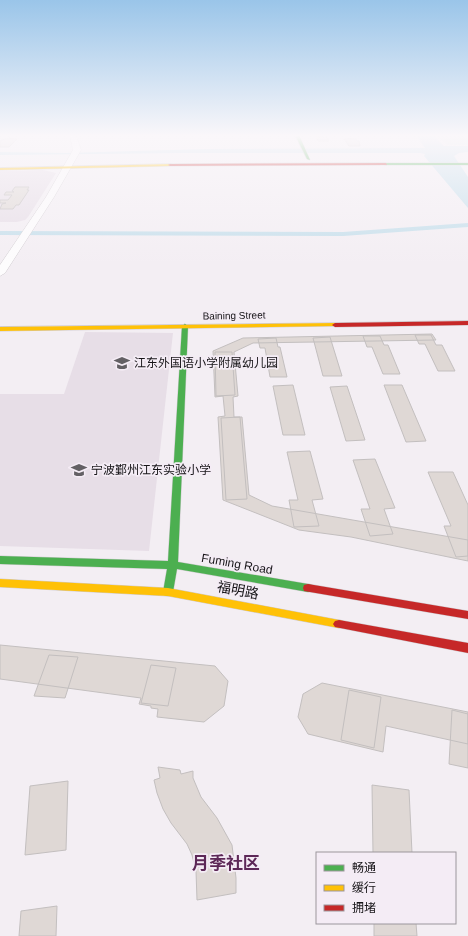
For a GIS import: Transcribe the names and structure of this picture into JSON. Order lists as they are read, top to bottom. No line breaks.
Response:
{"streets":{"main road":["Baining Street","Fuming Road","福明路"]},"districts":["月季社区"],"places":{"school or university":["江东外国语小学附属幼儿园","宁波鄞州江东实验小学"]},"legend":["畅通","缓行","拥堵"]}
